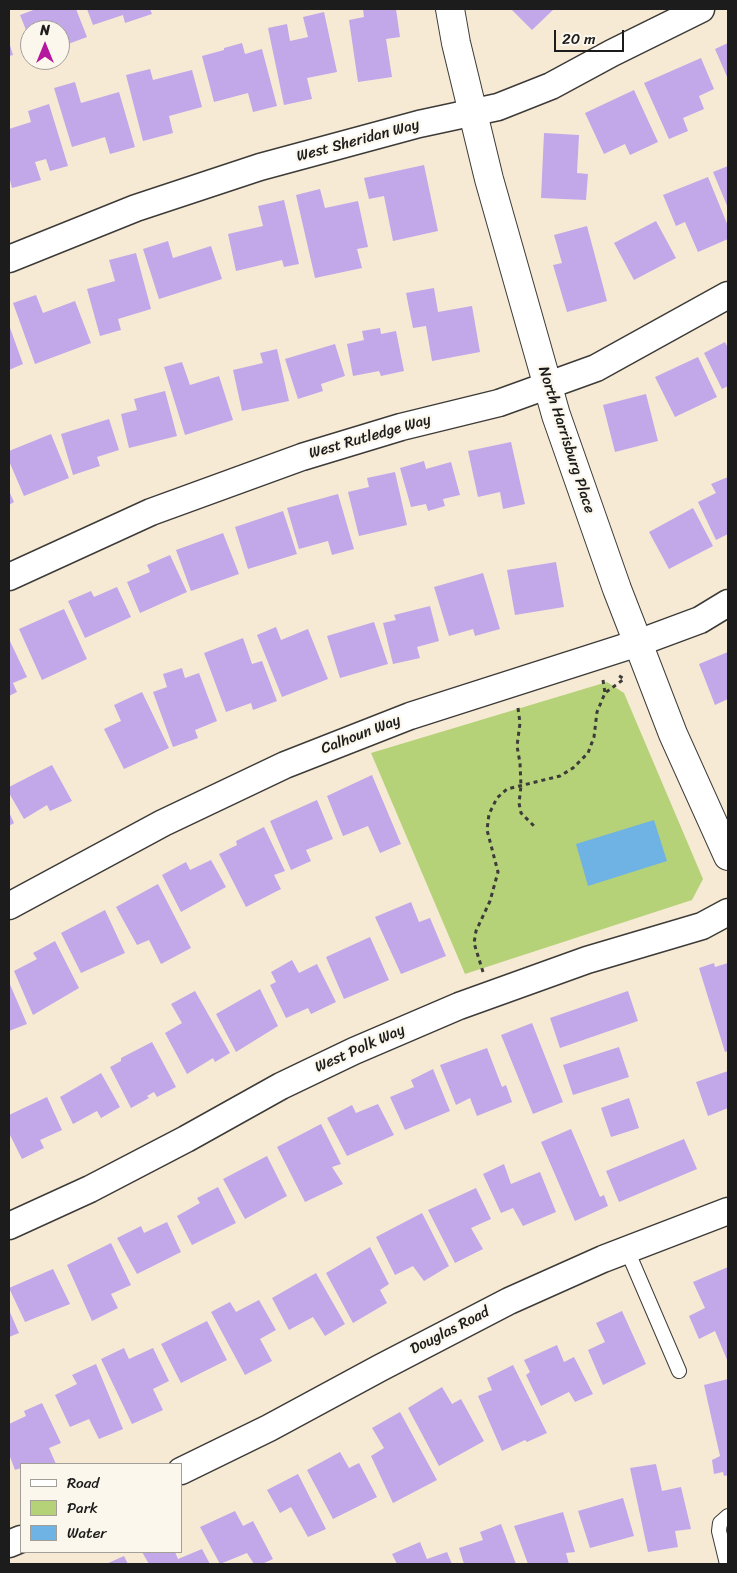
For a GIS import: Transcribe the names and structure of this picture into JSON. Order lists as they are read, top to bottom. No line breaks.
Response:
{"streets":{"street":["West Sheridan Way","West Rutledge Way","North Harrisburg Place","Calhoun Way","West Polk Way","Douglas Road"]},"crossings":[["West Sheridan Way","North Harrisburg Place"],["West Rutledge Way","North Harrisburg Place"],["North Harrisburg Place","Calhoun Way"]],"legend":["Road","Park","Water"],"scale_bar":"20 m","north":"top"}
